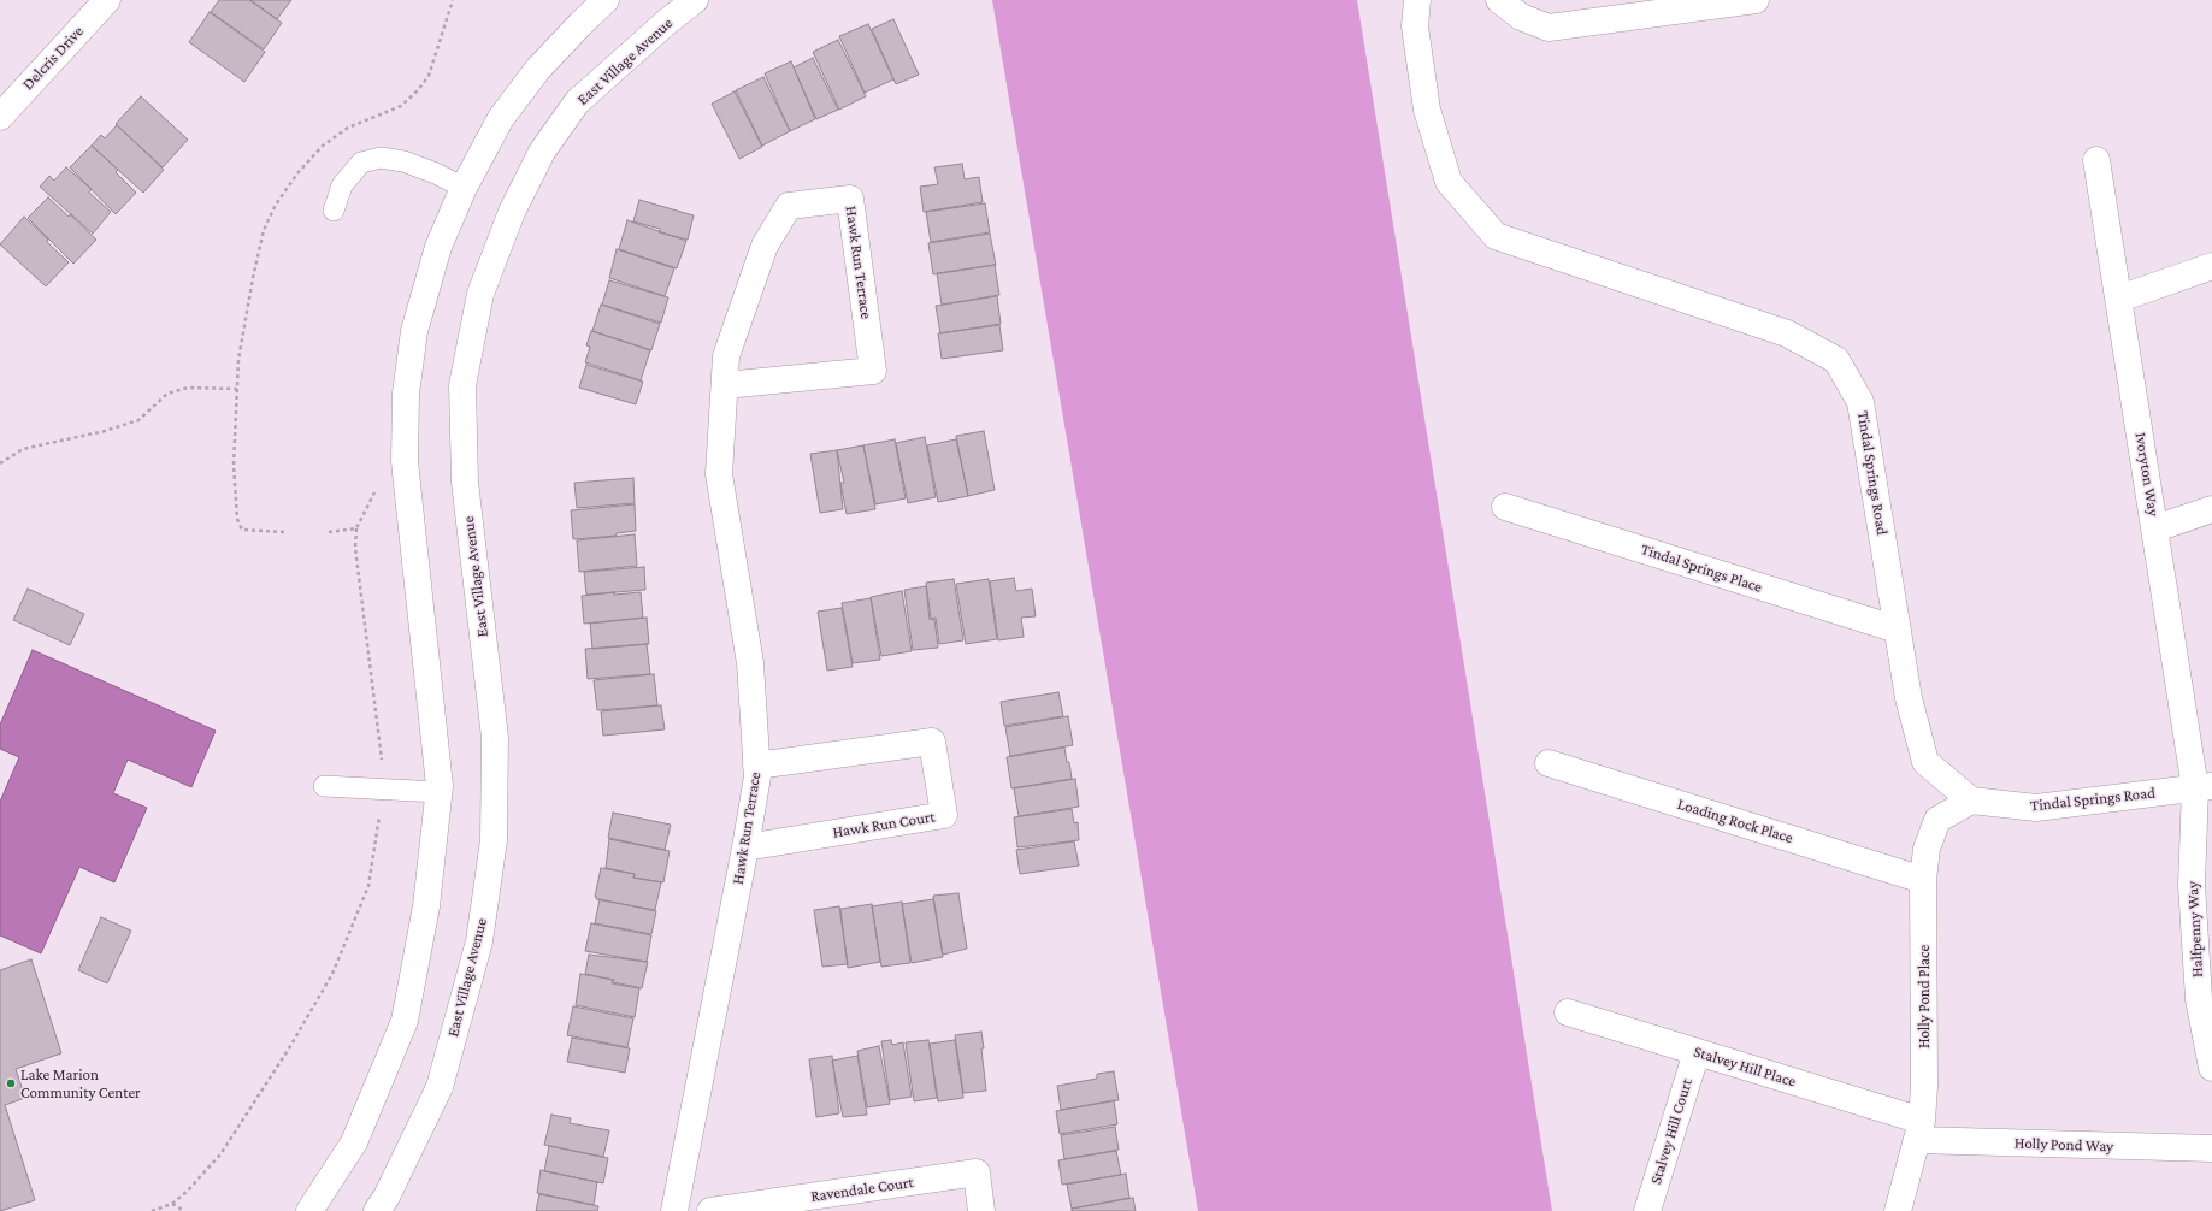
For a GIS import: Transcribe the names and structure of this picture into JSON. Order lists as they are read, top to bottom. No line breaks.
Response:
{"streets":{"street":["Delcris Drive","East Village Avenue","Hawk Run Terrace","Tindal Springs Road","Ivoryton Way","Tindal Springs Place","Loading Rock Place","Hawk Run Court","Halfpenny Way","Holly Pond Place","Stalvey Hill Place","Stalvey Hill Court","Holly Pond Way","Ravendale Court"]},"crossings":[["Hawk Run Terrace","Hawk Run Court"],["Tindal Springs Road","Ivoryton Way"],["Tindal Springs Road","Tindal Springs Place"],["Tindal Springs Road","Halfpenny Way"],["Tindal Springs Road","Holly Pond Place"],["Ivoryton Way","Halfpenny Way"],["Loading Rock Place","Holly Pond Place"],["Holly Pond Place","Stalvey Hill Place"],["Holly Pond Place","Holly Pond Way"],["Stalvey Hill Place","Stalvey Hill Court"],["Stalvey Hill Place","Holly Pond Way"]],"places":["Lake Marion Community Center"]}
